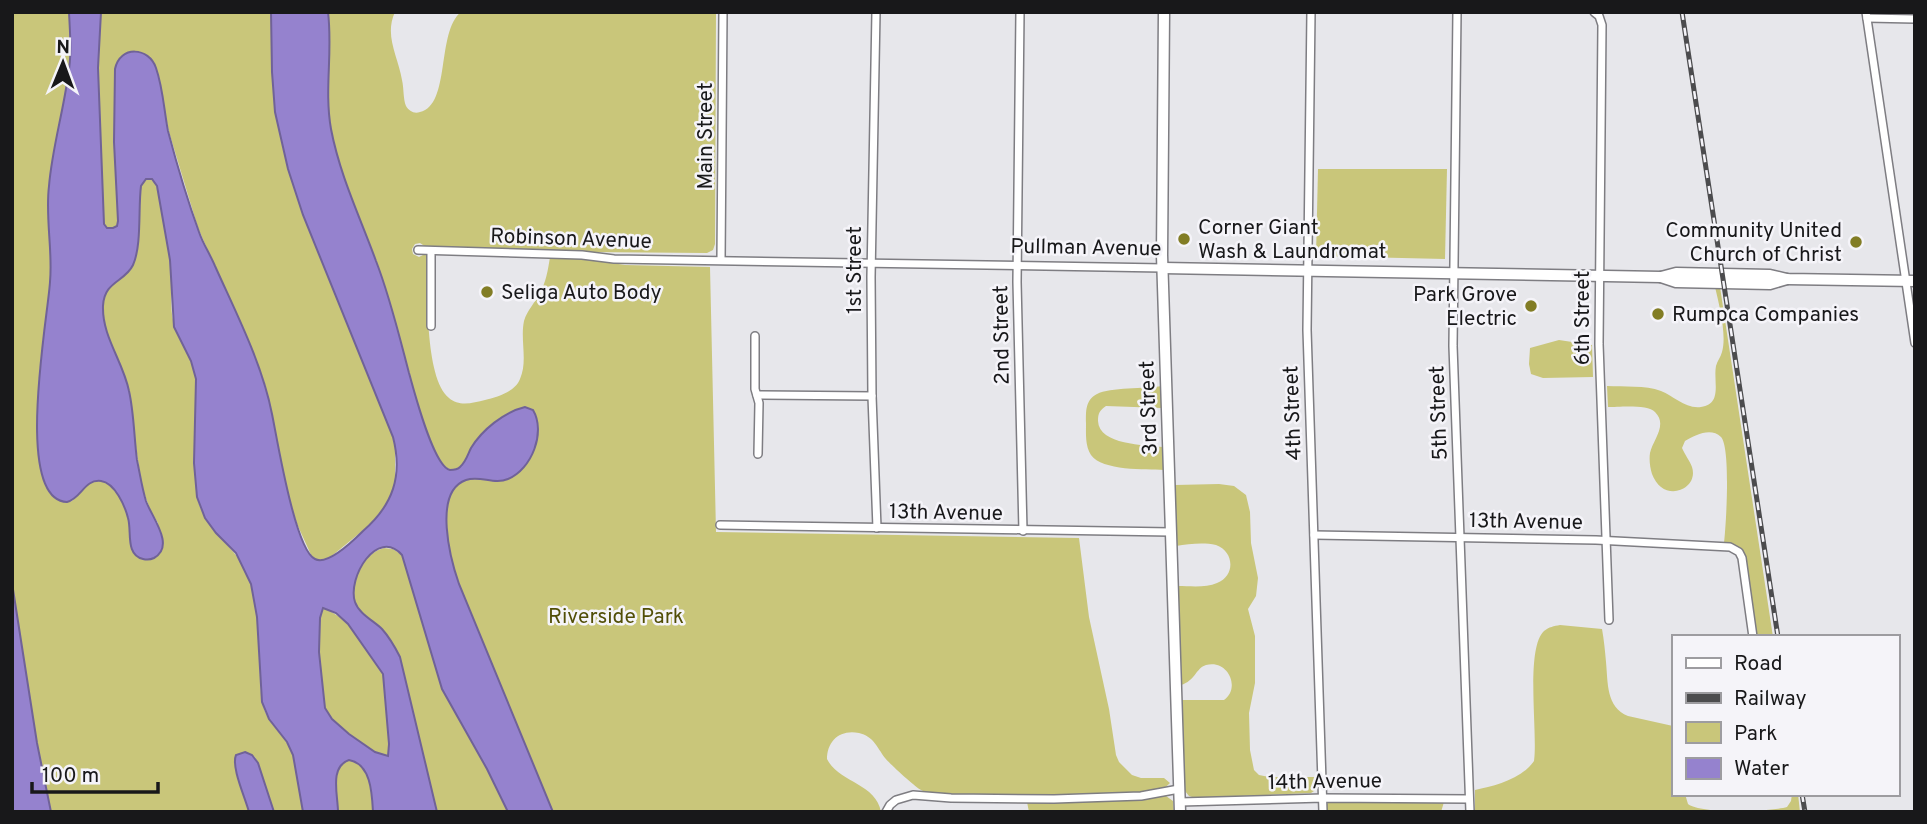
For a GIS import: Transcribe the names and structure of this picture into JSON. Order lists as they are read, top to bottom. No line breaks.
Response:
{"streets":{"street":["Main Street","Robinson Avenue","Pullman Avenue","1st Street","6th Street","2nd Street","3rd Street","4th Street","5th Street","13th Avenue","14th Avenue"]},"crossings":[["Main Street","Robinson Avenue"],["Main Street","Pullman Avenue"],["Robinson Avenue","Pullman Avenue"],["Pullman Avenue","1st Street"],["Pullman Avenue","6th Street"],["Pullman Avenue","2nd Street"],["Pullman Avenue","3rd Street"],["Pullman Avenue","4th Street"],["Pullman Avenue","5th Street"],["1st Street","13th Avenue"],["6th Street","13th Avenue"],["2nd Street","13th Avenue"],["3rd Street","13th Avenue"],["3rd Street","14th Avenue"],["4th Street","13th Avenue"],["4th Street","14th Avenue"],["5th Street","13th Avenue"],["5th Street","14th Avenue"]],"parks":["Riverside Park"],"places":["Corner Giant Wash & Laundromat","Community United Church of Christ","Seliga Auto Body","Park Grove Electric","Rumpca Companies"],"legend":["Road","Railway","Park","Water"],"scale_bar":"100 m","north":"top"}
